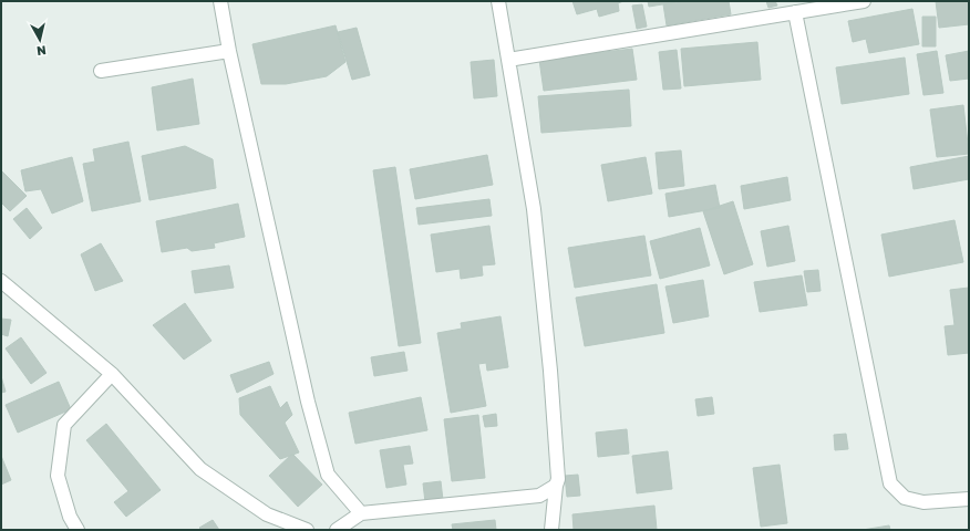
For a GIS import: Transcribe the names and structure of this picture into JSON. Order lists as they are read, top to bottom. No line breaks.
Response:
{"north":"bottom"}
